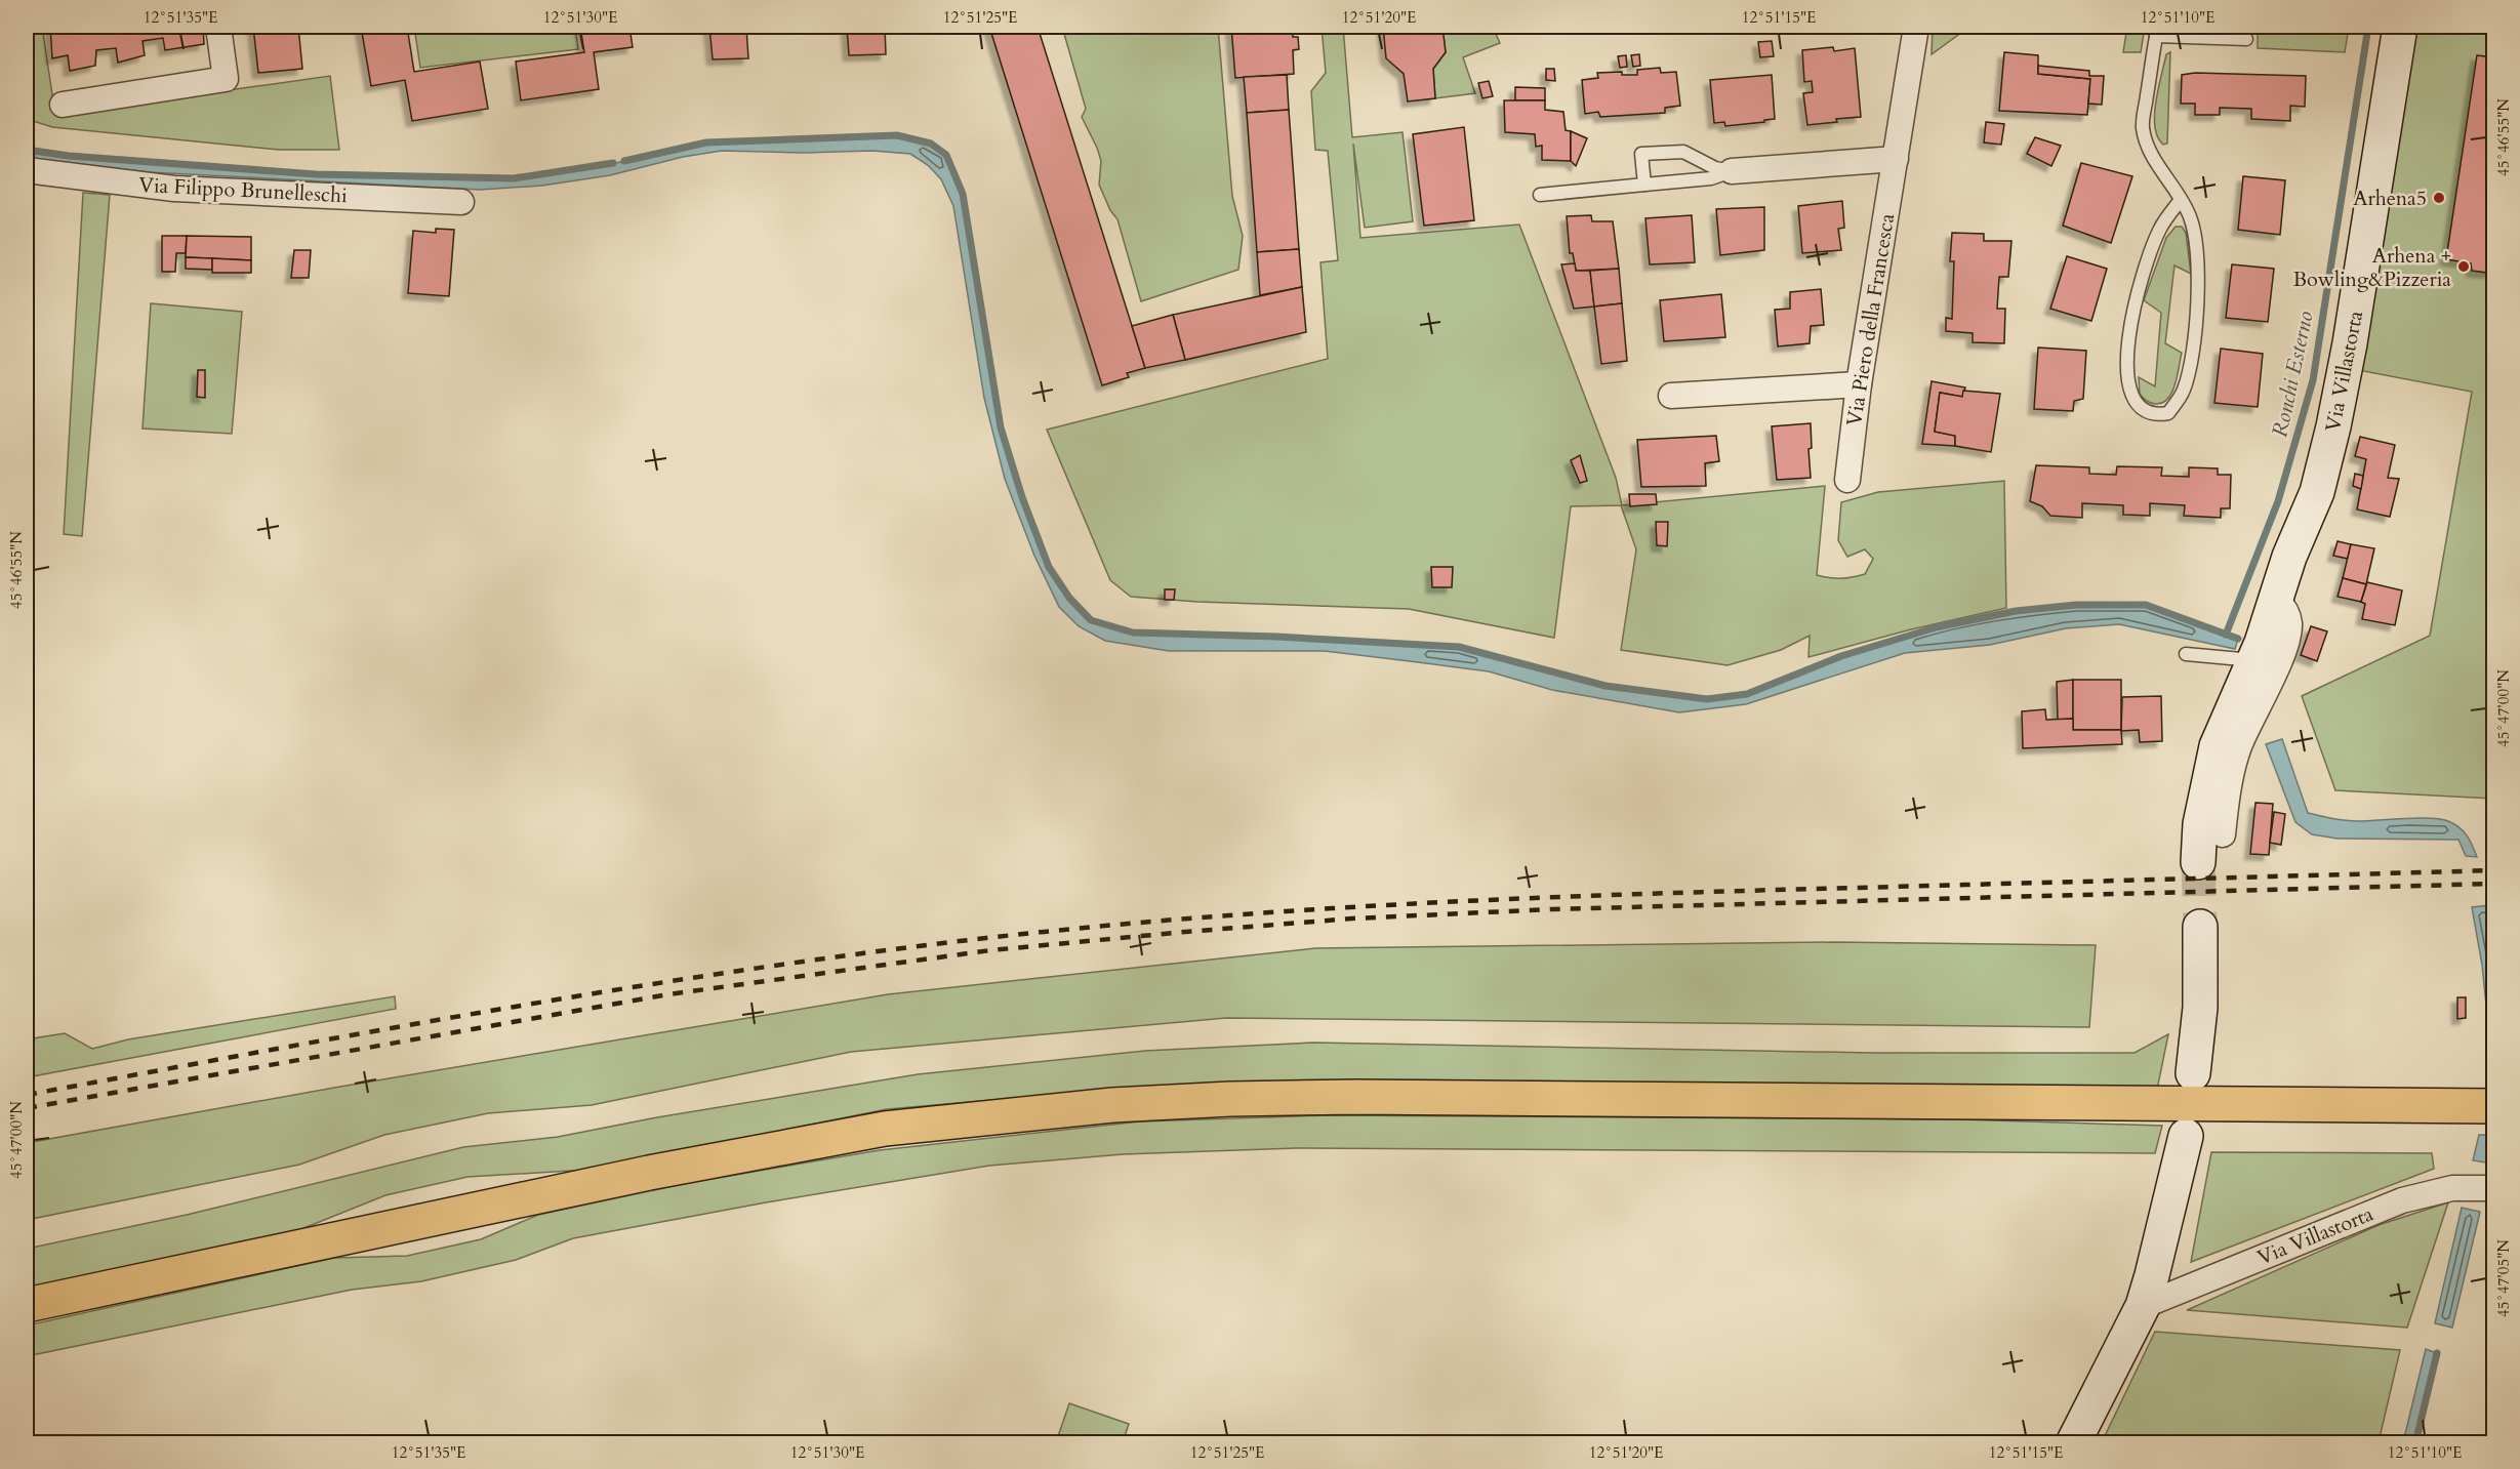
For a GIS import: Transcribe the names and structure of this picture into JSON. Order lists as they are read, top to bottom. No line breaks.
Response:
{"streets":{"street":["Via Filippo Brunelleschi","Via Piero della Francesca","Via Villastorta"]},"water":["Ronchi Esterno"],"places":["Arhena5","Arhena + Bowling&Pizzeria"],"coordinates":["12°51'35\"E","12°51'30\"E","12°51'25\"E","12°51'20\"E","12°51'15\"E","12°51'10\"E","45°46'55\"N","45°47'00\"N","45°47'05\"N"]}
